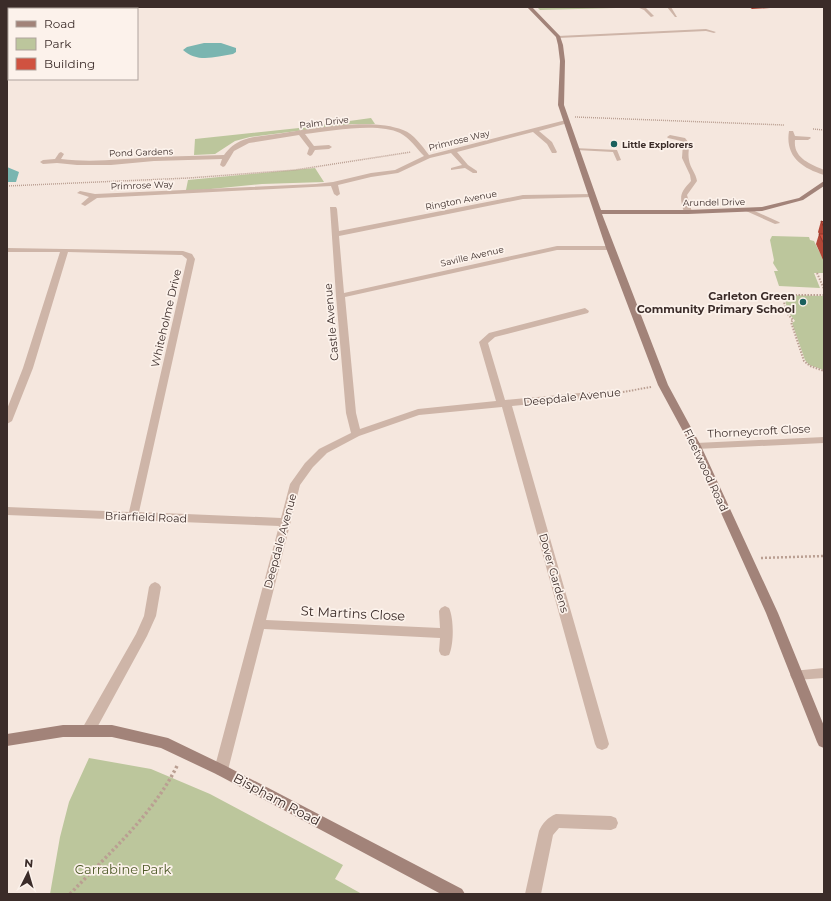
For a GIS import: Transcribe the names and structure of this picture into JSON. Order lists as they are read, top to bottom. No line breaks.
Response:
{"streets":{"main road":["Arundel Drive","Fleetwood Road","Bispham Road"],"street":["Palm Drive","Primrose Way","Pond Gardens","Rington Avenue","Saville Avenue","Whiteholme Drive","Castle Avenue","Deepdale Avenue","Thorneycroft Close","Briarfield Road","Dover Gardens","St Martins Close"]},"crossings":[["Palm Drive","Primrose Way"],["Palm Drive","Pond Gardens"],["Primrose Way","Fleetwood Road"],["Rington Avenue","Castle Avenue"],["Rington Avenue","Fleetwood Road"],["Arundel Drive","Fleetwood Road"],["Saville Avenue","Castle Avenue"],["Saville Avenue","Fleetwood Road"],["Whiteholme Drive","Briarfield Road"],["Castle Avenue","Deepdale Avenue"],["Deepdale Avenue","Fleetwood Road"],["Deepdale Avenue","Briarfield Road"],["Deepdale Avenue","Dover Gardens"],["Deepdale Avenue","St Martins Close"],["Deepdale Avenue","Bispham Road"],["Thorneycroft Close","Fleetwood Road"]],"parks":["Carrabine Park"],"places":["Little Explorers","Carleton Green Community Primary School"],"legend":["Road","Park","Building"],"north":"top"}
